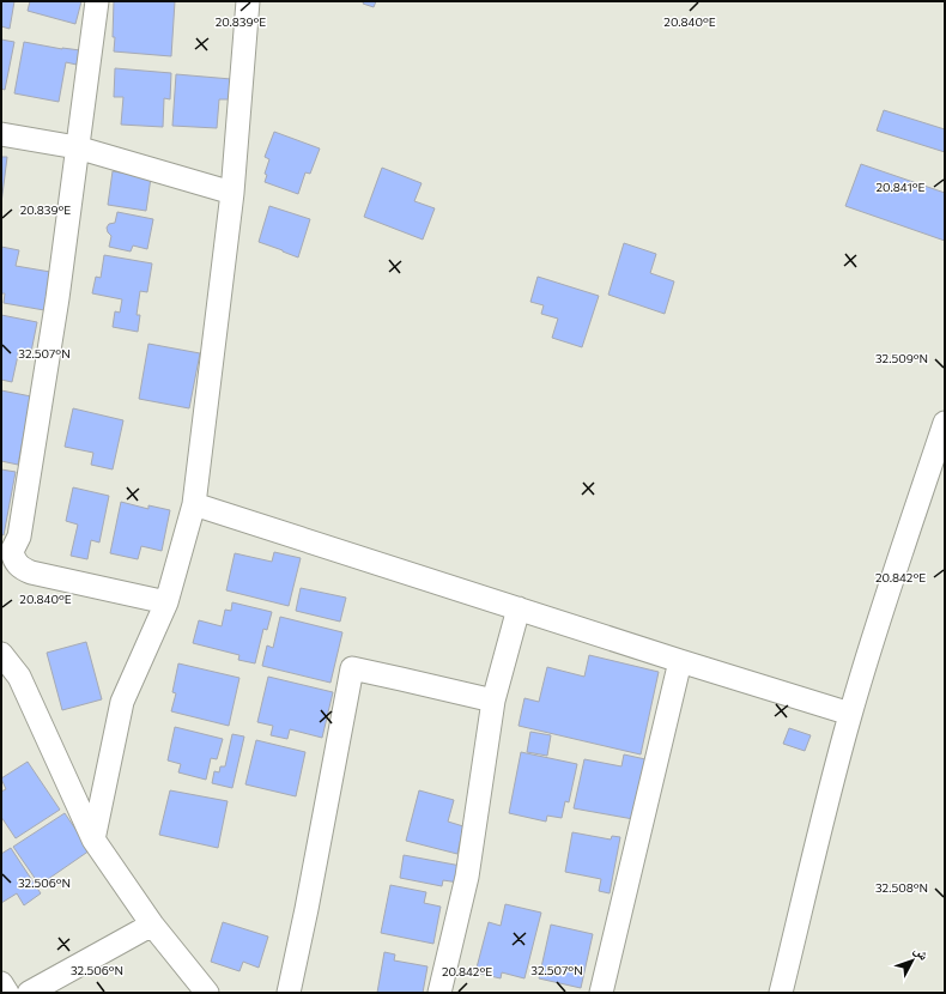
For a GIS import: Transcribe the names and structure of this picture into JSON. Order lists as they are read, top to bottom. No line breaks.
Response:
{"north":"top right","coordinates":["20.839°E","20.840°E","20.841°E","32.507°N","32.509°N","20.842°E","32.506°N","32.508°N"]}
